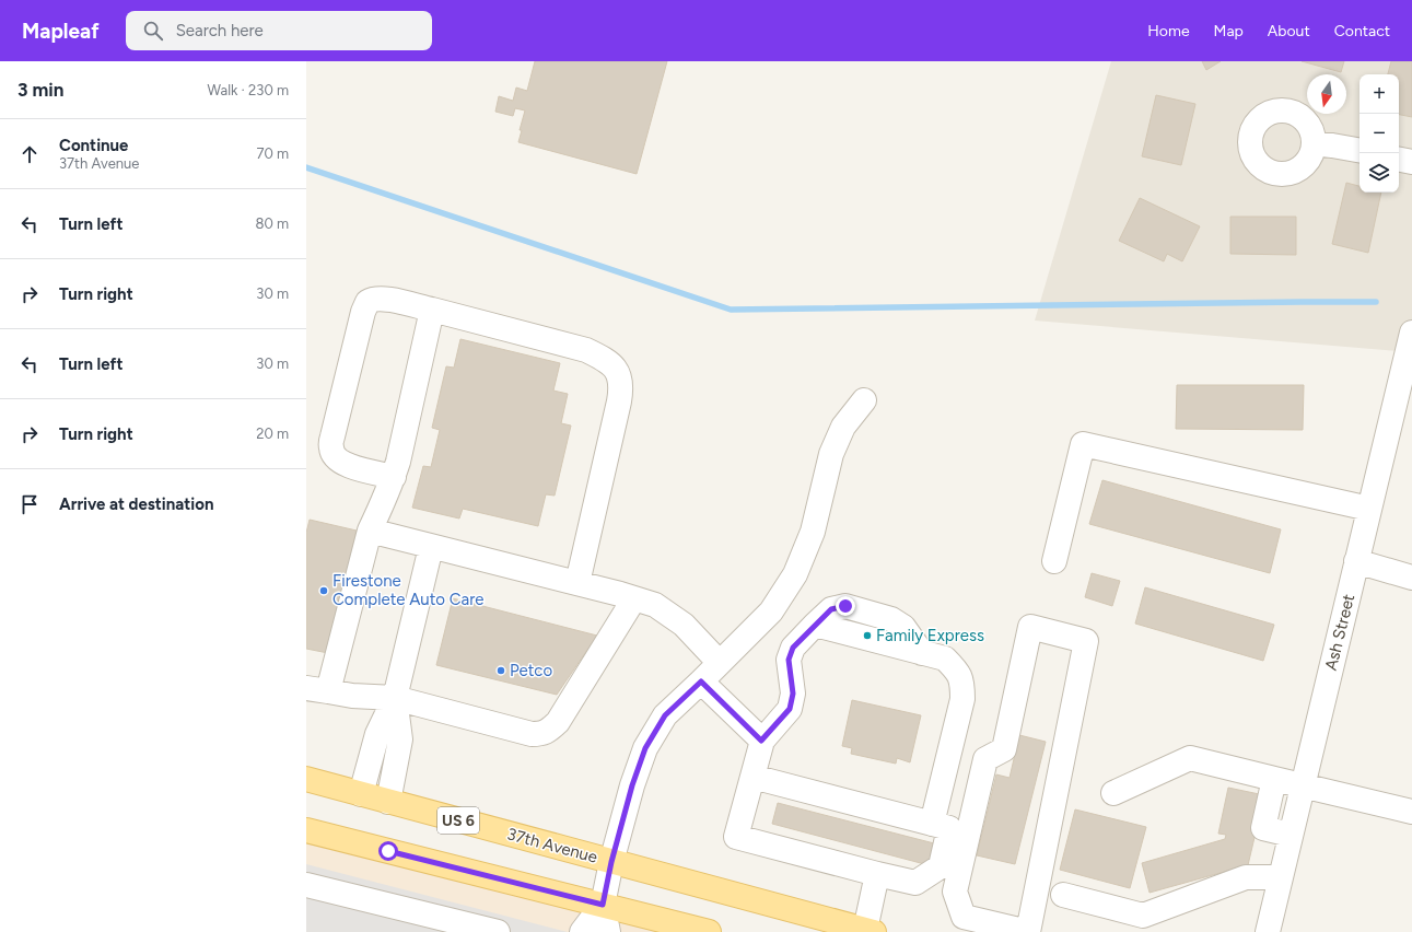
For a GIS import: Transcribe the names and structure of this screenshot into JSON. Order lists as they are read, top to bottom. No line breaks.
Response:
{"streets":{"main road":["US 6","37th Avenue"],"street":["Ash Street"]},"places":["Firestone Complete Auto Care","Family Express","Petco"],"north":"bottom","page":{"header":"Mapleaf","search":"Search here","nav":["Home","Map","About","Contact"],"heading":["3 min","Walk · 230 m"],"map_buttons":["+","−"],"list":[["Continue","37th Avenue","70 m"],["Turn left","80 m"],["Turn right","30 m"],["Turn left","30 m"],["Turn right","20 m"],"Arrive at destination"]}}
